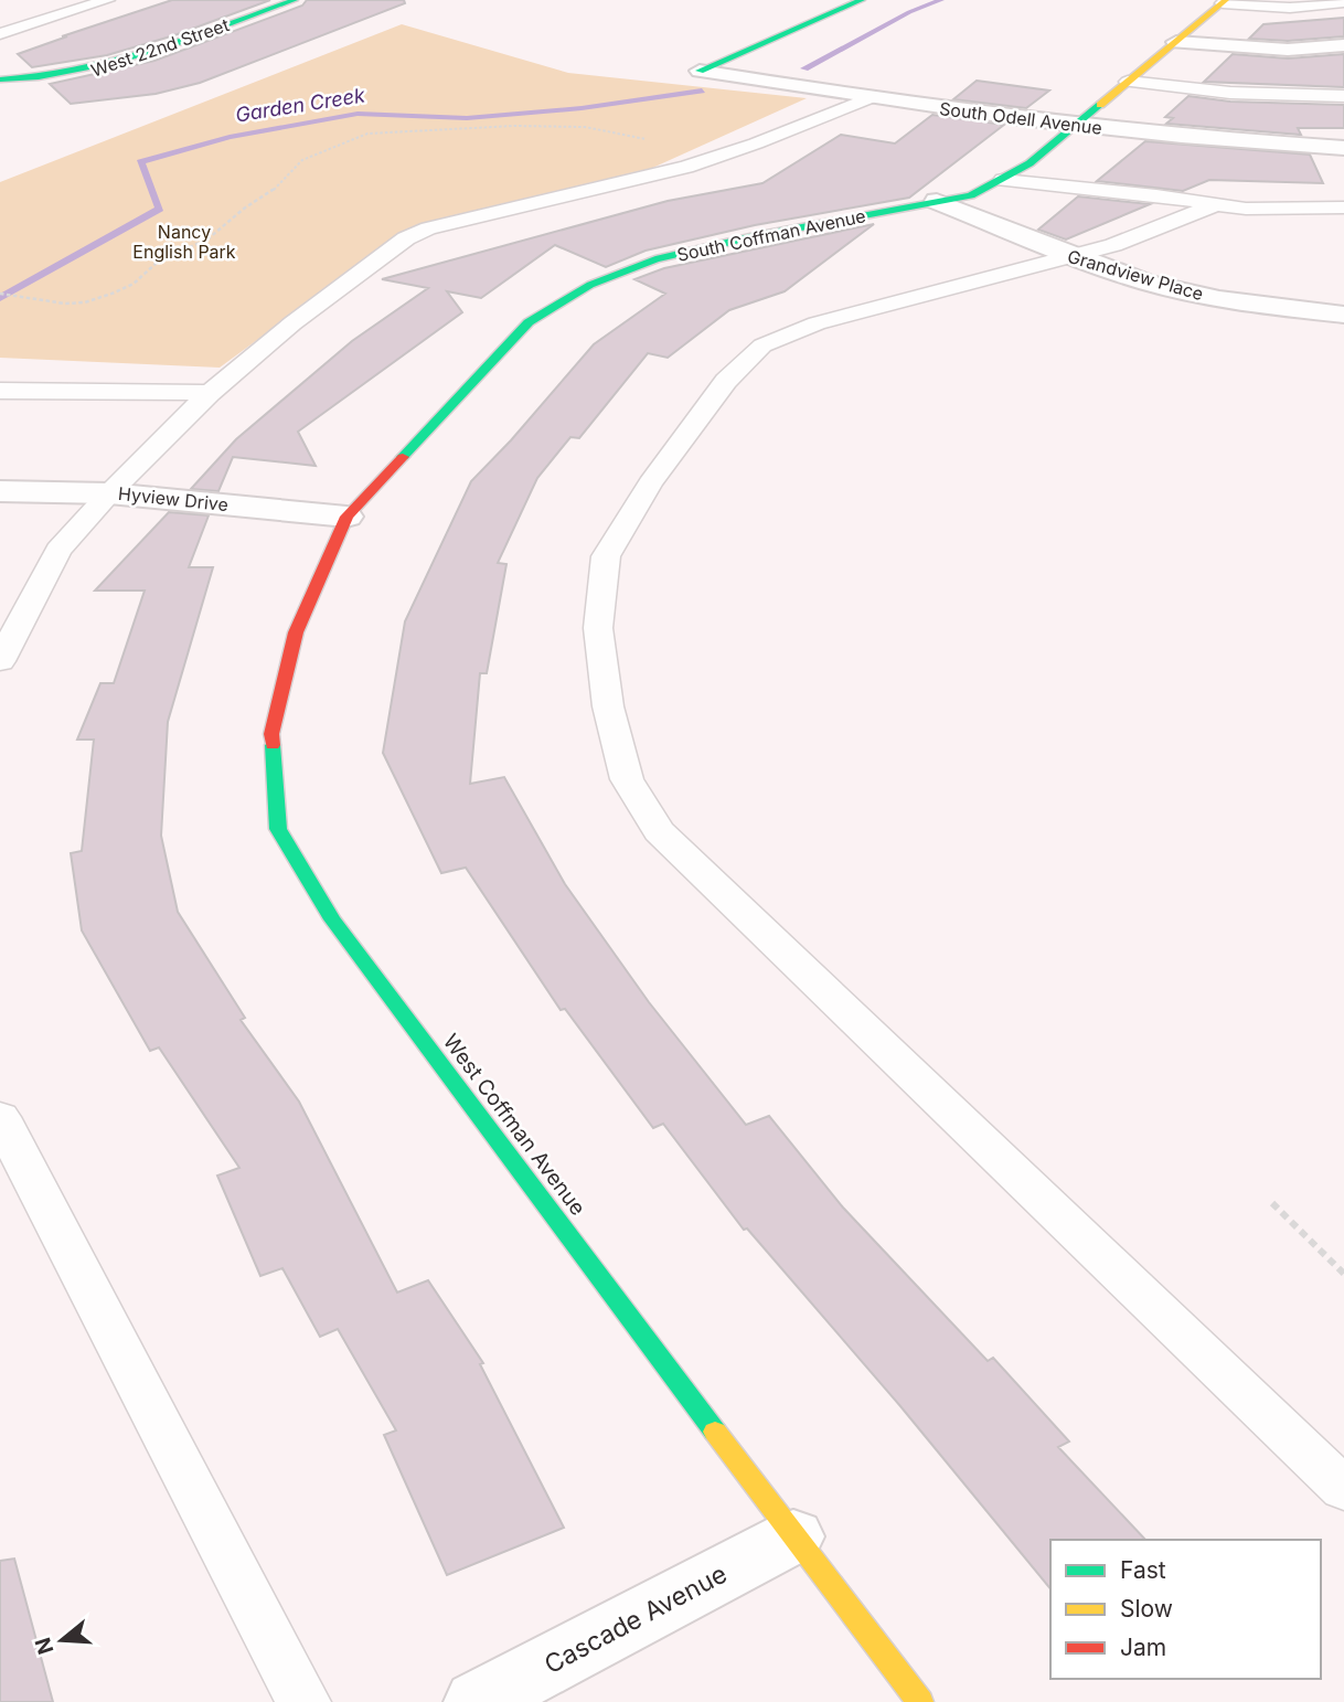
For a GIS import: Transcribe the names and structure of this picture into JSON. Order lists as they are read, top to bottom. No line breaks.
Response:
{"streets":{"street":["West 22nd Street","South Odell Avenue","South Coffman Avenue","Grandview Place","Hyview Drive","West Coffman Avenue","Cascade Avenue"]},"crossings":[["South Odell Avenue","South Coffman Avenue"],["South Coffman Avenue","Grandview Place"],["South Coffman Avenue","Hyview Drive"],["South Coffman Avenue","West Coffman Avenue"],["Hyview Drive","West Coffman Avenue"],["West Coffman Avenue","Cascade Avenue"]],"water":["Garden Creek"],"parks":["Nancy English Park"],"legend":["Fast","Slow","Jam"],"north":"left"}
